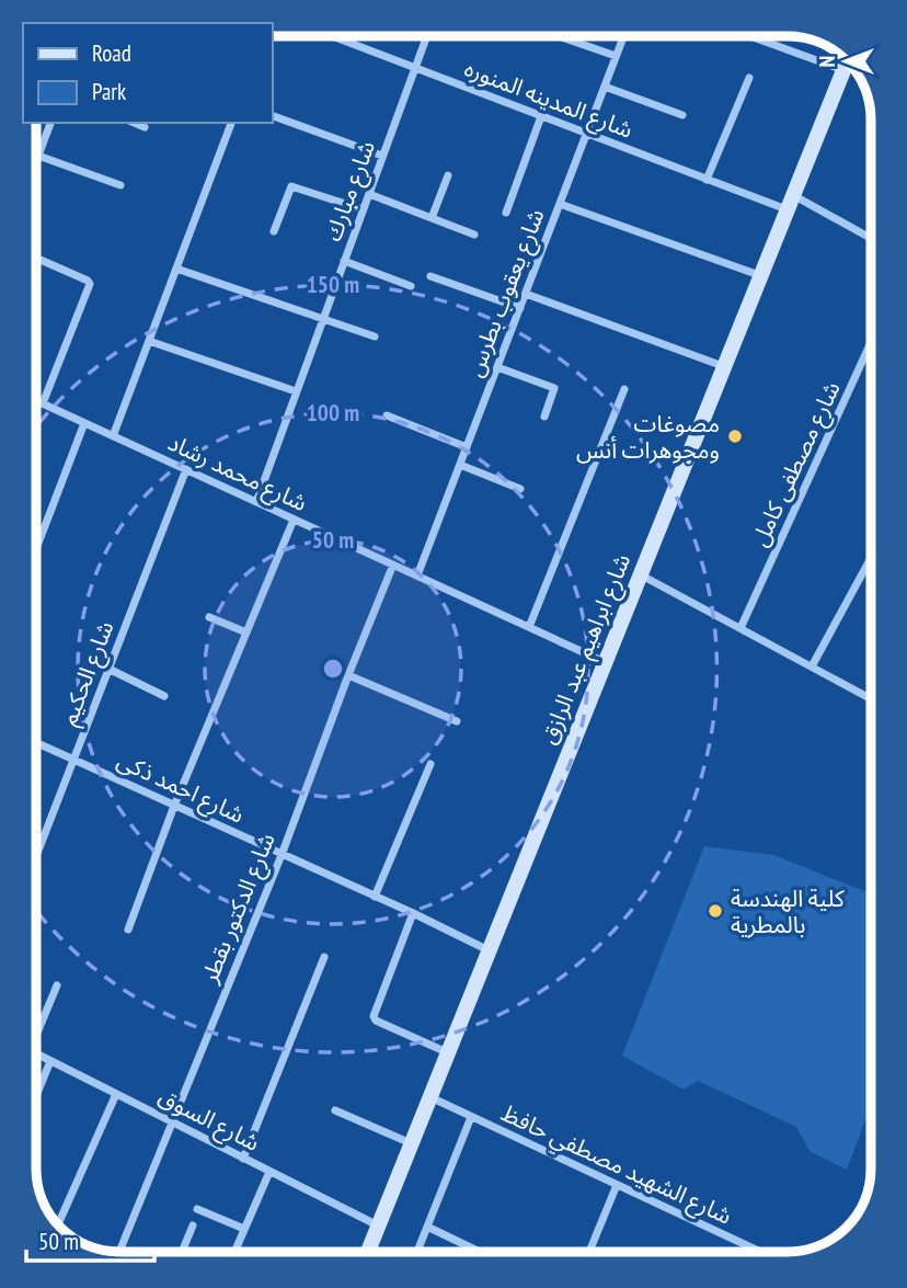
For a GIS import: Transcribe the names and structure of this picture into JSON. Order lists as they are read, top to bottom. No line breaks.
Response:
{"streets":{"main road":["شارع ابراهيم عبد الرازق"],"street":["شارع المدينه المنوره","شارع مبارك","شارع يعقوب بطرس","شارع مصطفى كامل","شارع محمد رشاد","شارع الحكيم","شارع احمد ذكى","شارع الدكتور بقطر","شارع السوق","شارع الشهيد مصطفي حافظ"]},"crossings":[["شارع المدينه المنوره","شارع مبارك"],["شارع المدينه المنوره","شارع يعقوب بطرس"],["شارع المدينه المنوره","شارع ابراهيم عبد الرازق"],["شارع مبارك","شارع محمد رشاد"],["شارع يعقوب بطرس","شارع محمد رشاد"],["شارع محمد رشاد","شارع ابراهيم عبد الرازق"],["شارع محمد رشاد","شارع الحكيم"],["شارع محمد رشاد","شارع الدكتور بقطر"],["شارع ابراهيم عبد الرازق","شارع احمد ذكى"],["شارع ابراهيم عبد الرازق","شارع السوق"],["شارع ابراهيم عبد الرازق","شارع الشهيد مصطفي حافظ"],["شارع الحكيم","شارع احمد ذكى"],["شارع احمد ذكى","شارع الدكتور بقطر"],["شارع الدكتور بقطر","شارع السوق"]],"places":["مصوغات ومجوهرات أنس","كلية الهندسة بالمطرية"],"legend":["Road","Park"],"scale_bar":"50 m","north":"left","rings":["150 m","100 m","50 m"]}
